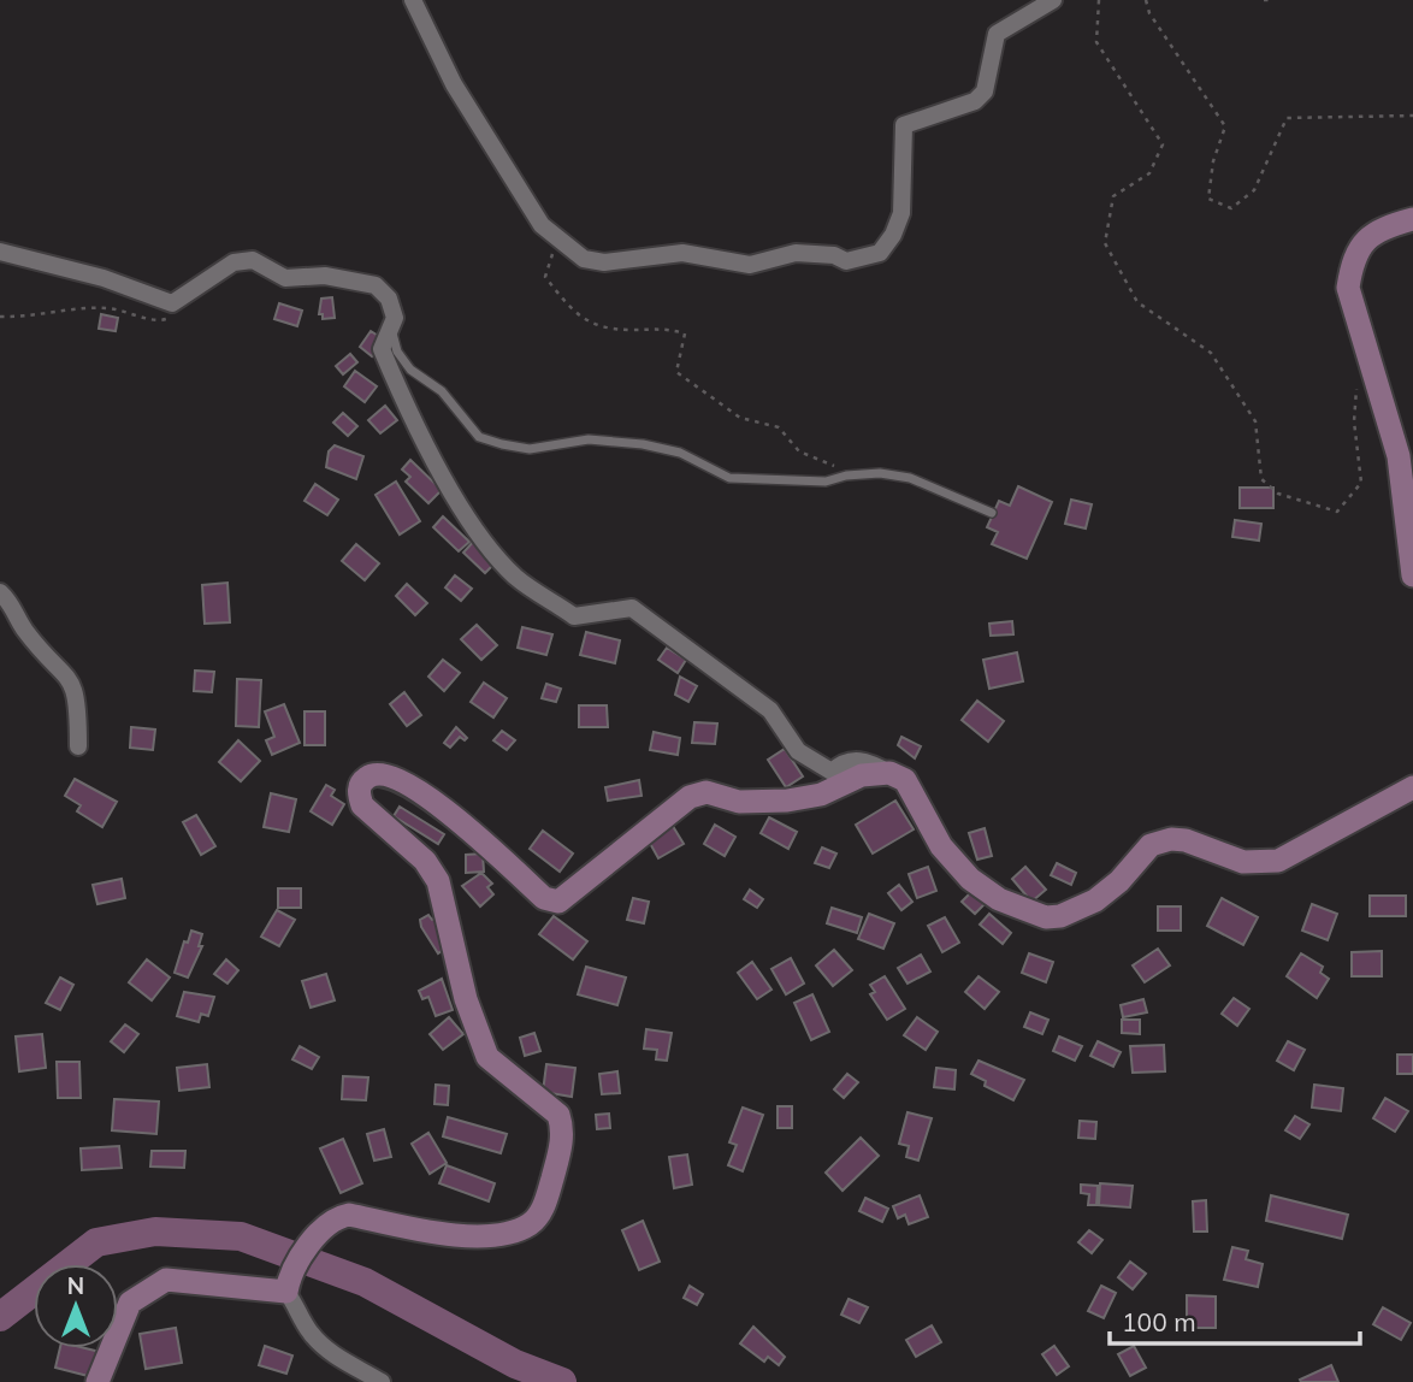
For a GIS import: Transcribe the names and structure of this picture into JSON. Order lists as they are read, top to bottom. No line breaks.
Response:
{"scale_bar":"100 m","north":"top"}
